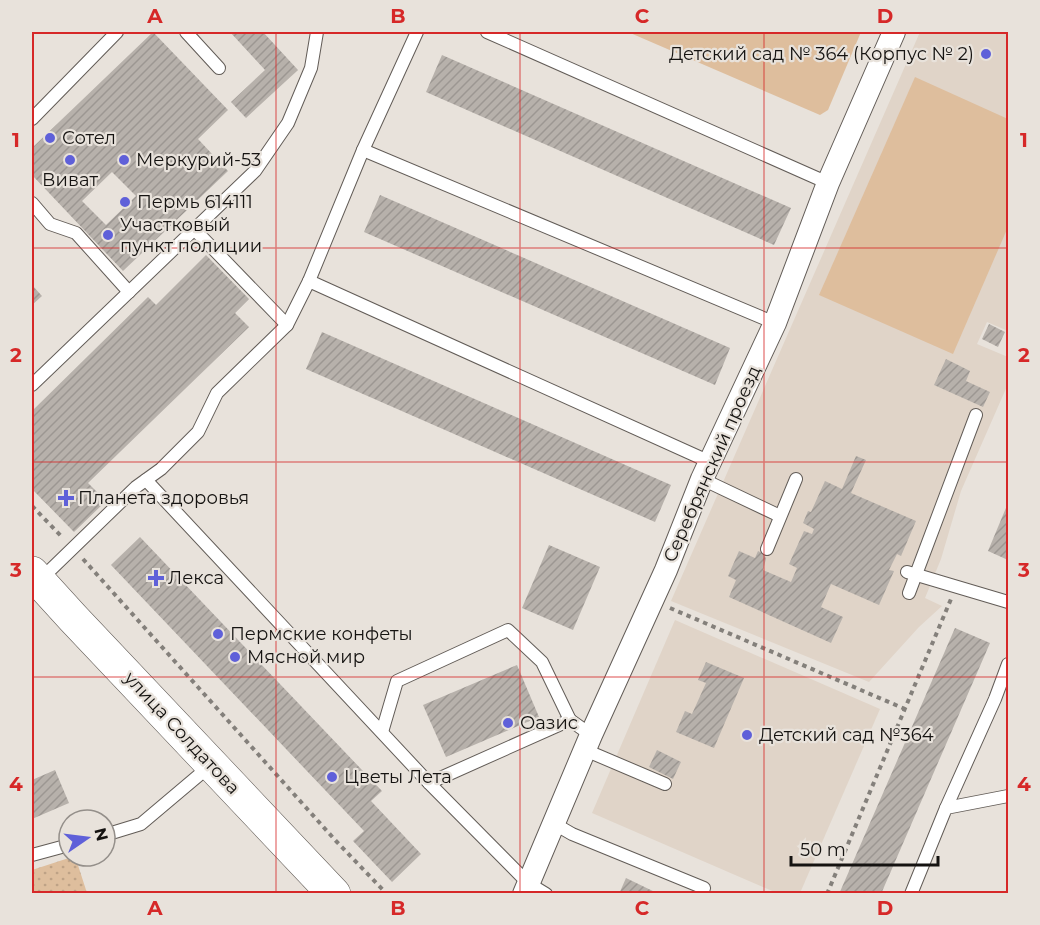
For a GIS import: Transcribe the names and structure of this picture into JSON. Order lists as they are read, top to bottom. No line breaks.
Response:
{"streets":{"main road":["улица Солдатова"],"street":["Серебрянский проезд"]},"places":{"other":["Детский сад № 364 (Корпус № 2)","Сотел","Виват","Меркурий-53","Пермь 614111","Участковый пункт полиции","Пермские конфеты","Мясной мир","Оазис","Детский сад №364","Цветы Лета"],"health":["Планета здоровья","Лекса"]},"scale_bar":"50 m","north":"right","grid":{"columns":["A","B","C","D"],"rows":["1","2","3","4"]}}
